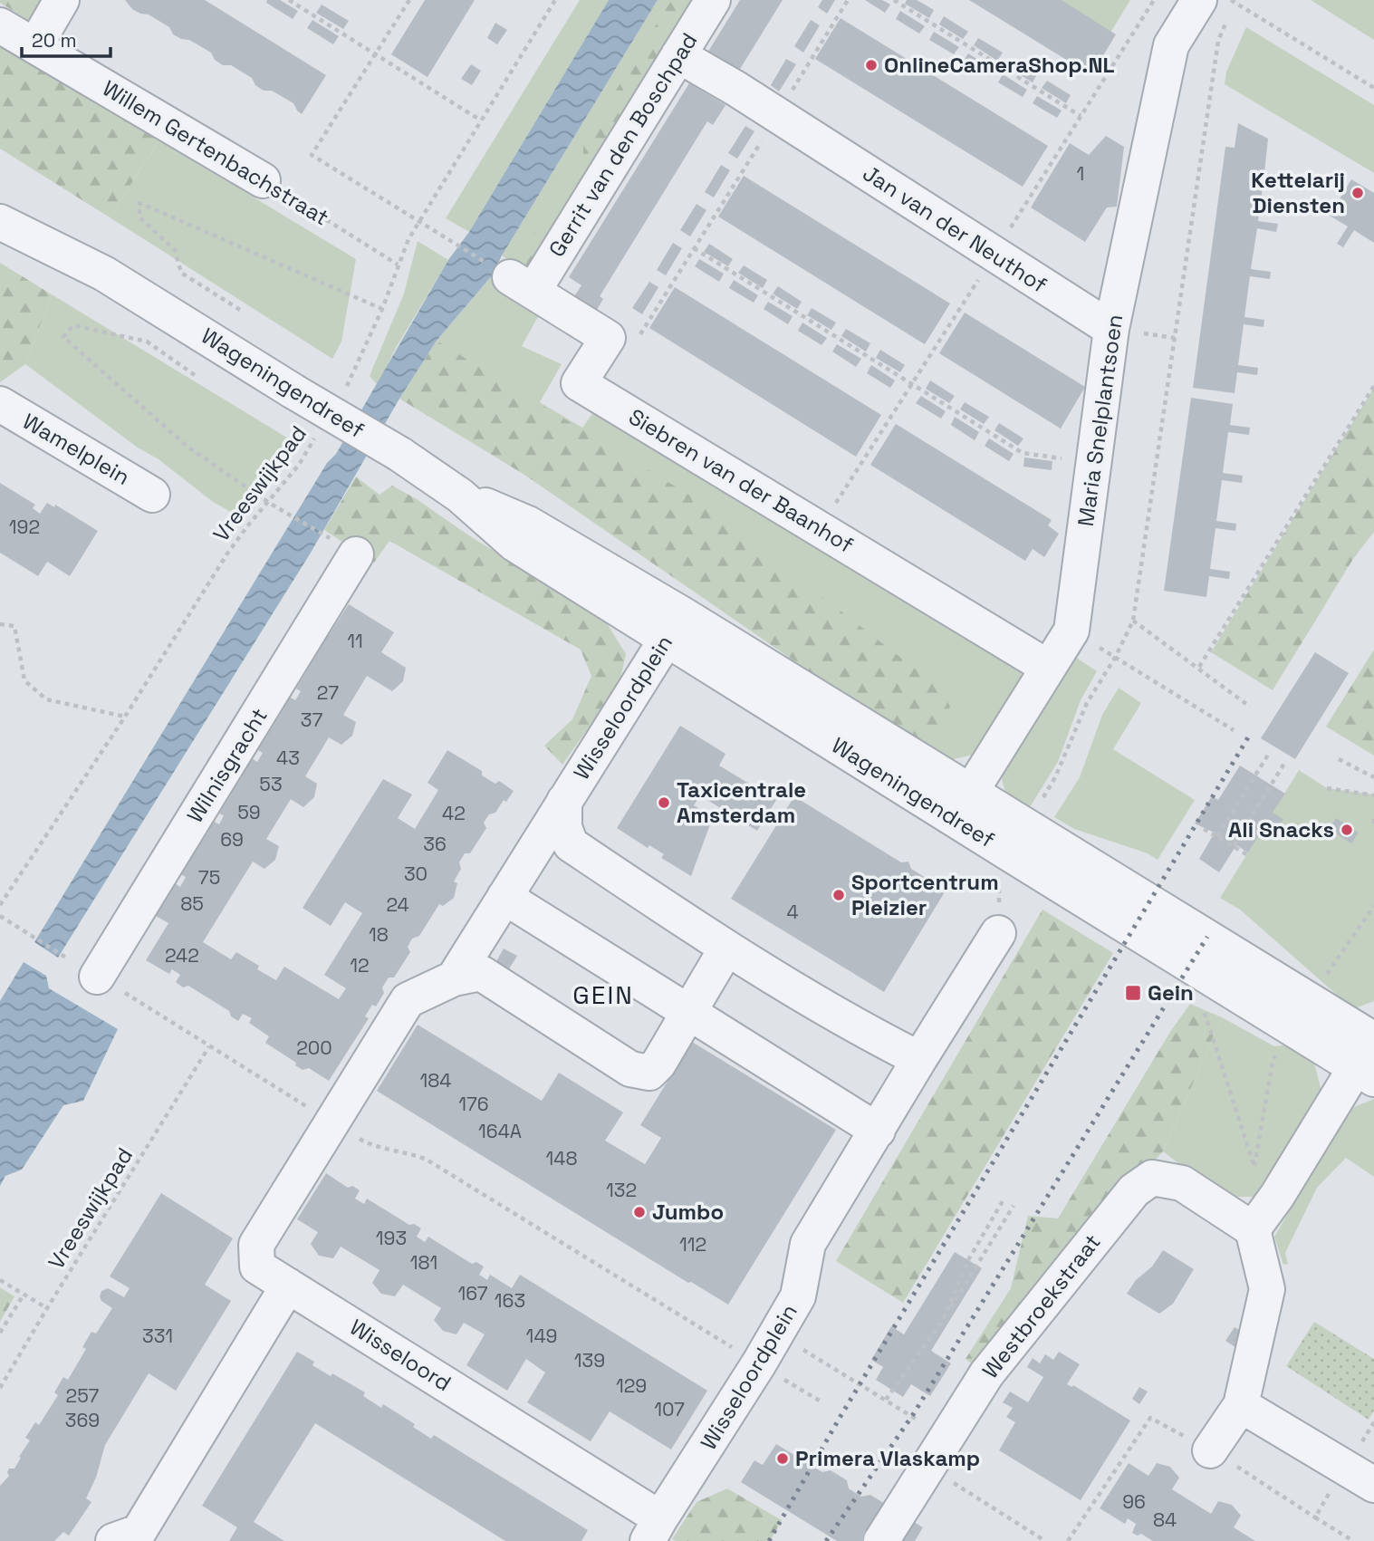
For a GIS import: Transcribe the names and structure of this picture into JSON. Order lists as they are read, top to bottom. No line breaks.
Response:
{"streets":{"street":["Gerrit van den Boschpad","Willem Gertenbachstraat","Jan van der Neuthof","Wageningendreef","Maria Snelplantsoen","Wamelplein","Siebren van der Baanhof","Wisseloordplein","Wilnisgracht","Westbroekstraat","Wisseloord"],"path":["Vreeswijkpad"]},"crossings":[["Gerrit van den Boschpad","Jan van der Neuthof"],["Gerrit van den Boschpad","Siebren van der Baanhof"],["Jan van der Neuthof","Maria Snelplantsoen"],["Wageningendreef","Maria Snelplantsoen"],["Wageningendreef","Wisseloordplein"],["Maria Snelplantsoen","Siebren van der Baanhof"],["Wisseloordplein","Wisseloord"]],"districts":["GEIN"],"places":{"other":["OnlineCameraShop.NL","Kettelarij Diensten","Taxicentrale Amsterdam","Ali Snacks","Sportcentrum Pleizier","Jumbo","Primera Vlaskamp"],"transit":["Gein"]},"house_numbers":["1","192","11","27","37","43","53","59","42","69","36","30","75","85","24","4","18","242","12","200","184","176","164A","148","132","193","112","181","167","163","331","149","139","129","257","107","369","96","84"],"scale_bar":"20 m"}
